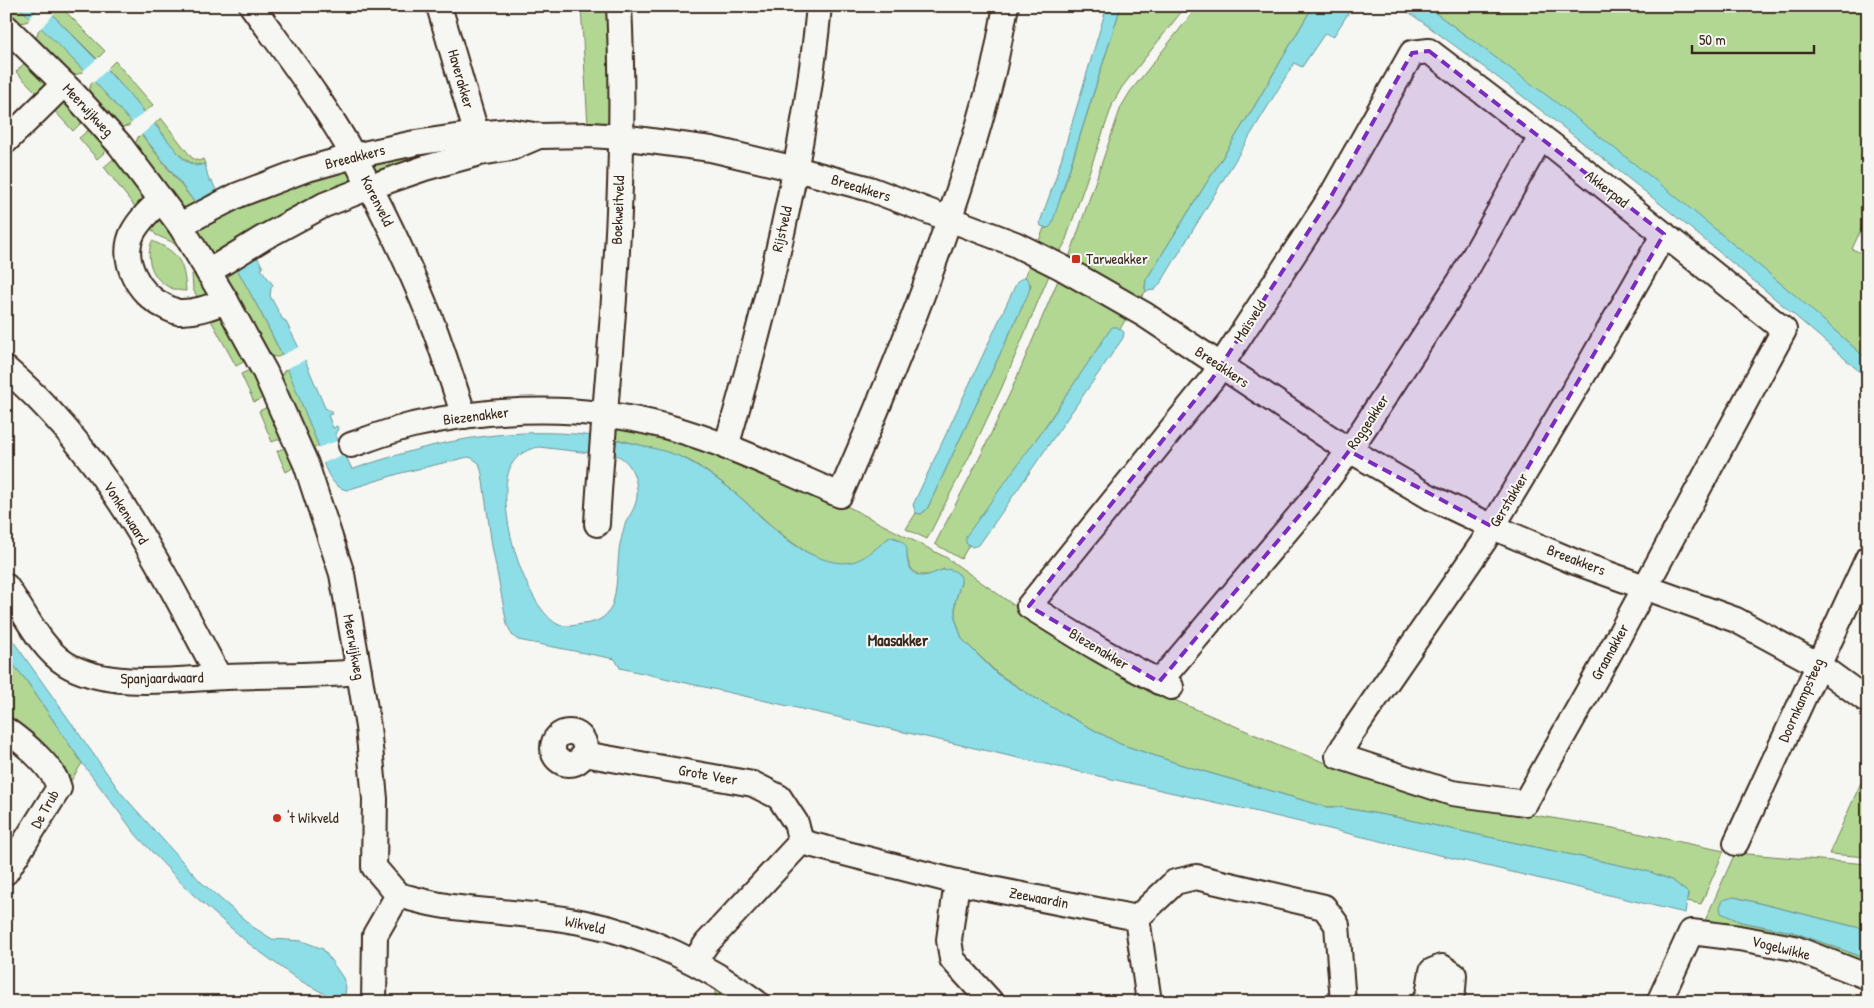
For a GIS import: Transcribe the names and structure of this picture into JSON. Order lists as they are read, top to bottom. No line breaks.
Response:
{"streets":{"street":["Haverakker","Meerwijkweg","Breeakkers","Akkerpad","Korenveld","Boekweitveld","Rijstveld","Maïsveld","Biezenakker","Roggeakker","Gerstakker","Vonkenwaard","Graanakker","Spanjaardwaard","Doornkampsteeg","Grote Veer","De Trub","Zeewaardin","Wikveld","Vogelwikke"]},"crossings":[["Haverakker","Breeakkers"],["Meerwijkweg","Breeakkers"],["Meerwijkweg","Spanjaardwaard"],["Meerwijkweg","Wikveld"],["Breeakkers","Korenveld"],["Breeakkers","Boekweitveld"],["Breeakkers","Rijstveld"],["Breeakkers","Maïsveld"],["Breeakkers","Biezenakker"],["Breeakkers","Roggeakker"],["Breeakkers","Gerstakker"],["Breeakkers","Graanakker"],["Breeakkers","Doornkampsteeg"],["Akkerpad","Maïsveld"],["Akkerpad","Roggeakker"],["Akkerpad","Gerstakker"],["Akkerpad","Graanakker"],["Korenveld","Biezenakker"],["Boekweitveld","Biezenakker"],["Rijstveld","Biezenakker"],["Maïsveld","Biezenakker"],["Biezenakker","Roggeakker"],["Gerstakker","Graanakker"],["Vonkenwaard","Spanjaardwaard"],["Grote Veer","Zeewaardin"]],"districts":["Maasakker"],"places":{"transit":["Tarweakker"],"other":["'t Wikveld"]},"scale_bar":"50 m"}
